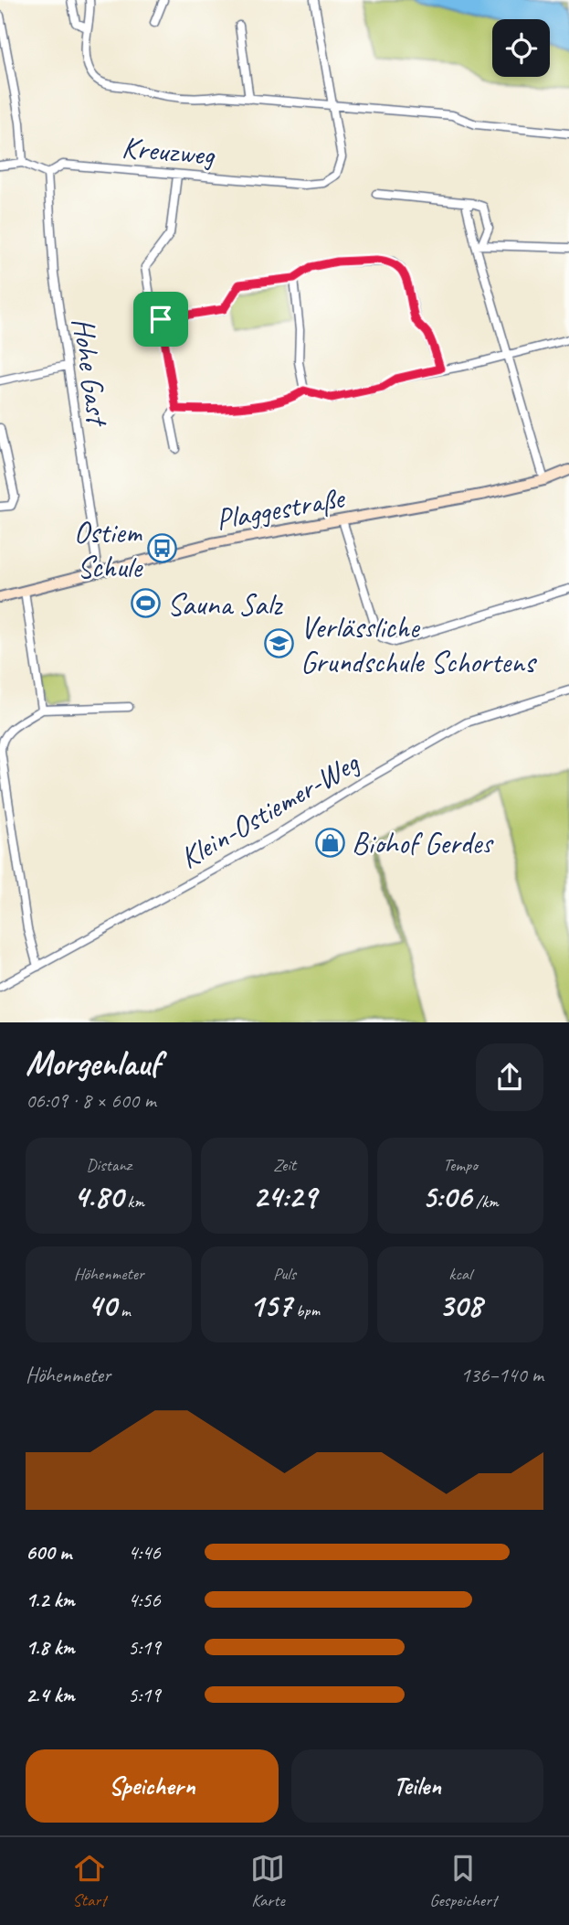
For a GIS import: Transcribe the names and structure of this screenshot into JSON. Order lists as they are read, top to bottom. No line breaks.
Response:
{"streets":{"street":["Kreuzweg","Hohe Gast","Plaggestraße","Klein-Ostiemer-Weg"]},"crossings":[["Kreuzweg","Hohe Gast"],["Hohe Gast","Plaggestraße"]],"places":{"bus stop":["Ostiem Schule"],"sports":["Sauna Salz"],"school or university":["Verlässliche Grundschule Schortens"],"shop":["Biohof Gerdes"]},"page":{"heading":["Morgenlauf","06:09 · 8 × 600 m"],"stats":[["Distanz","4.80 km"],["Zeit","24:29"],["Tempo","5:06 /km"],["Höhenmeter","40 m"],["Puls","157 bpm"],["kcal","308"]],"chart":["Höhenmeter","136–140 m"],"list":[{"name":"600 m","note":"4:46"},{"name":"1.2 km","note":"4:56"},{"name":"1.8 km","note":"5:19"},{"name":"2.4 km","note":"5:19"}],"buttons":["Speichern","Teilen"],"tabs":["Start","Karte","Gespeichert"]}}
